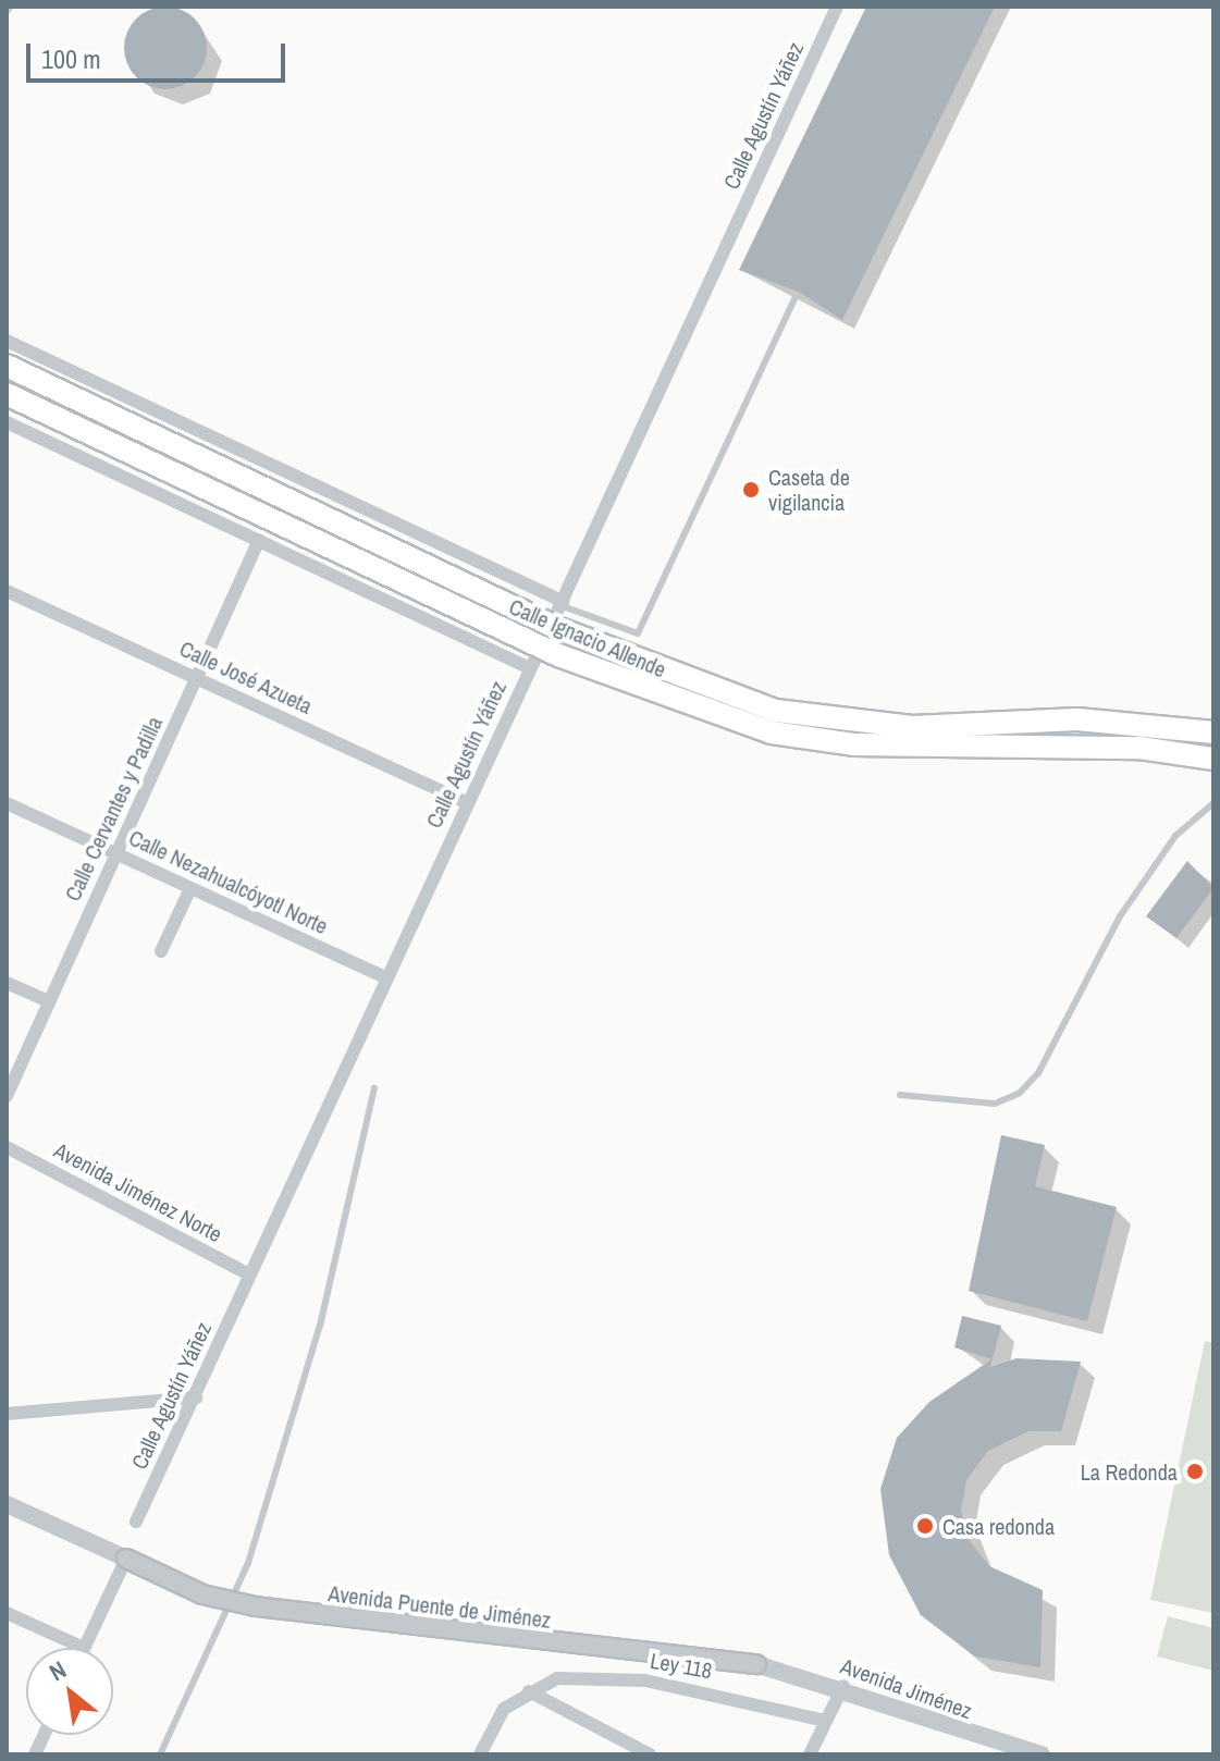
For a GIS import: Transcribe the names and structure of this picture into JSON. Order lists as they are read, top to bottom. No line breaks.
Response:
{"streets":{"main road":["Calle Ignacio Allende"],"street":["Calle Agustín Yáñez","Calle José Azueta","Calle Cervantes y Padilla","Calle Nezahualcóyotl Norte","Avenida Jiménez Norte","Avenida Puente de Jiménez","Ley 118","Avenida Jiménez"]},"crossings":[["Calle Agustín Yáñez","Calle Ignacio Allende"],["Calle Agustín Yáñez","Calle José Azueta"],["Calle Agustín Yáñez","Calle Nezahualcóyotl Norte"],["Calle Agustín Yáñez","Avenida Jiménez Norte"],["Calle José Azueta","Calle Cervantes y Padilla"],["Calle Cervantes y Padilla","Calle Nezahualcóyotl Norte"],["Avenida Puente de Jiménez","Avenida Jiménez"]],"places":["Caseta de vigilancia","La Redonda","Casa redonda"],"scale_bar":"100 m","north":"top left"}
